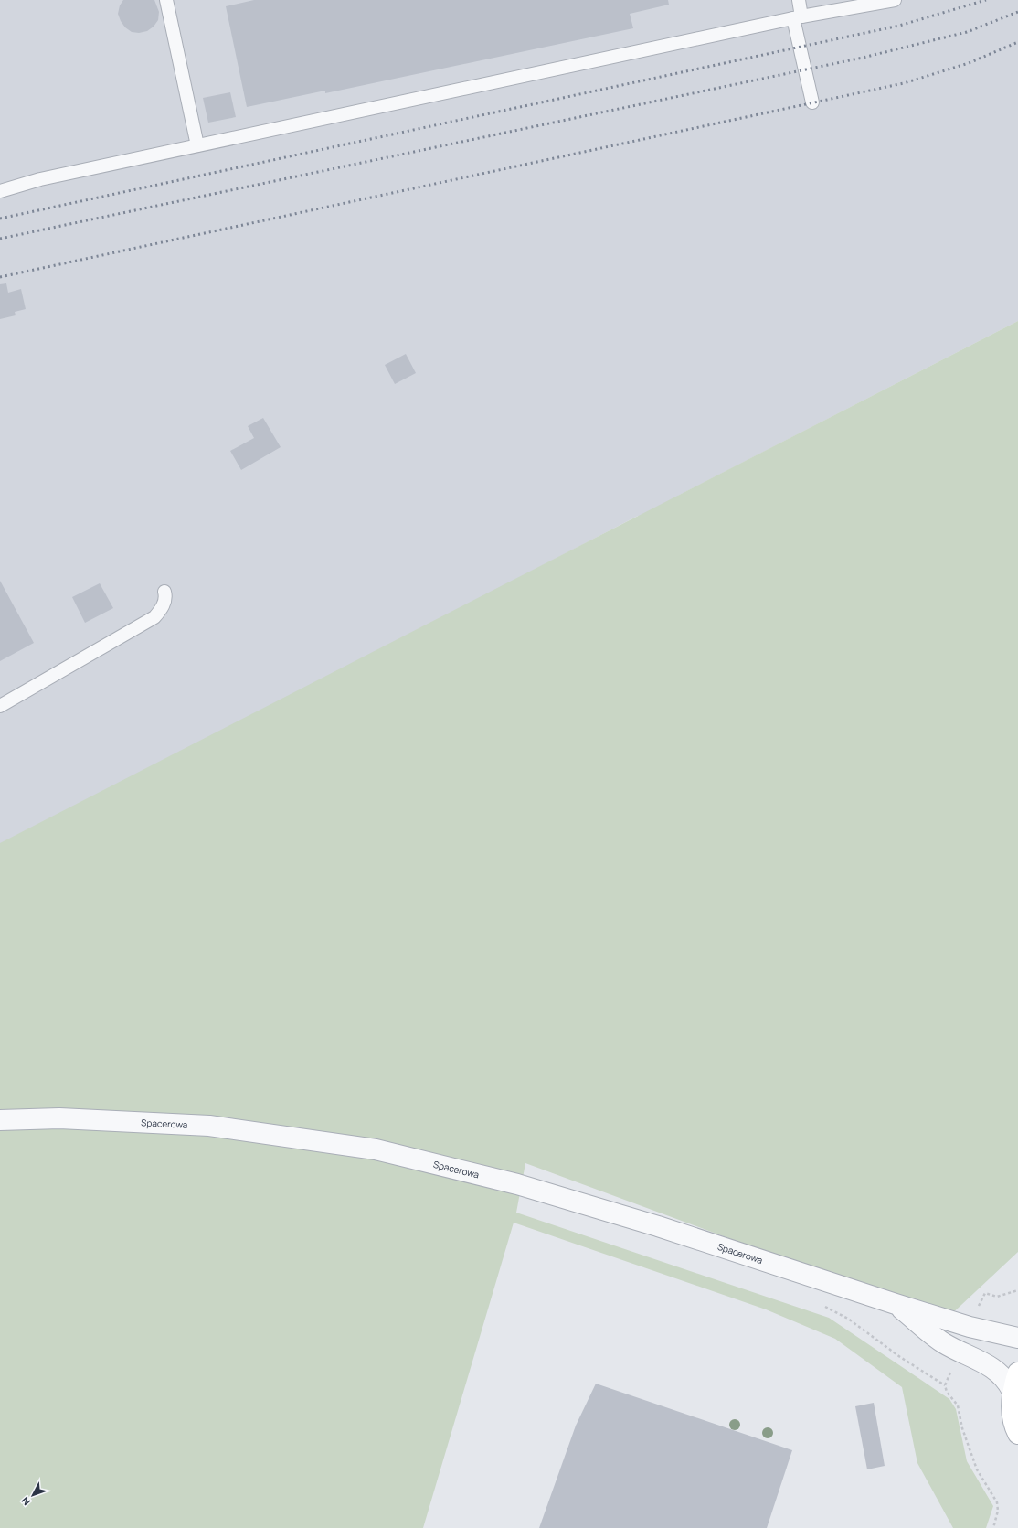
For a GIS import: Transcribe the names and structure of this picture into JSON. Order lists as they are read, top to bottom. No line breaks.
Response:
{"streets":{"street":["Spacerowa"]},"north":"bottom left"}
